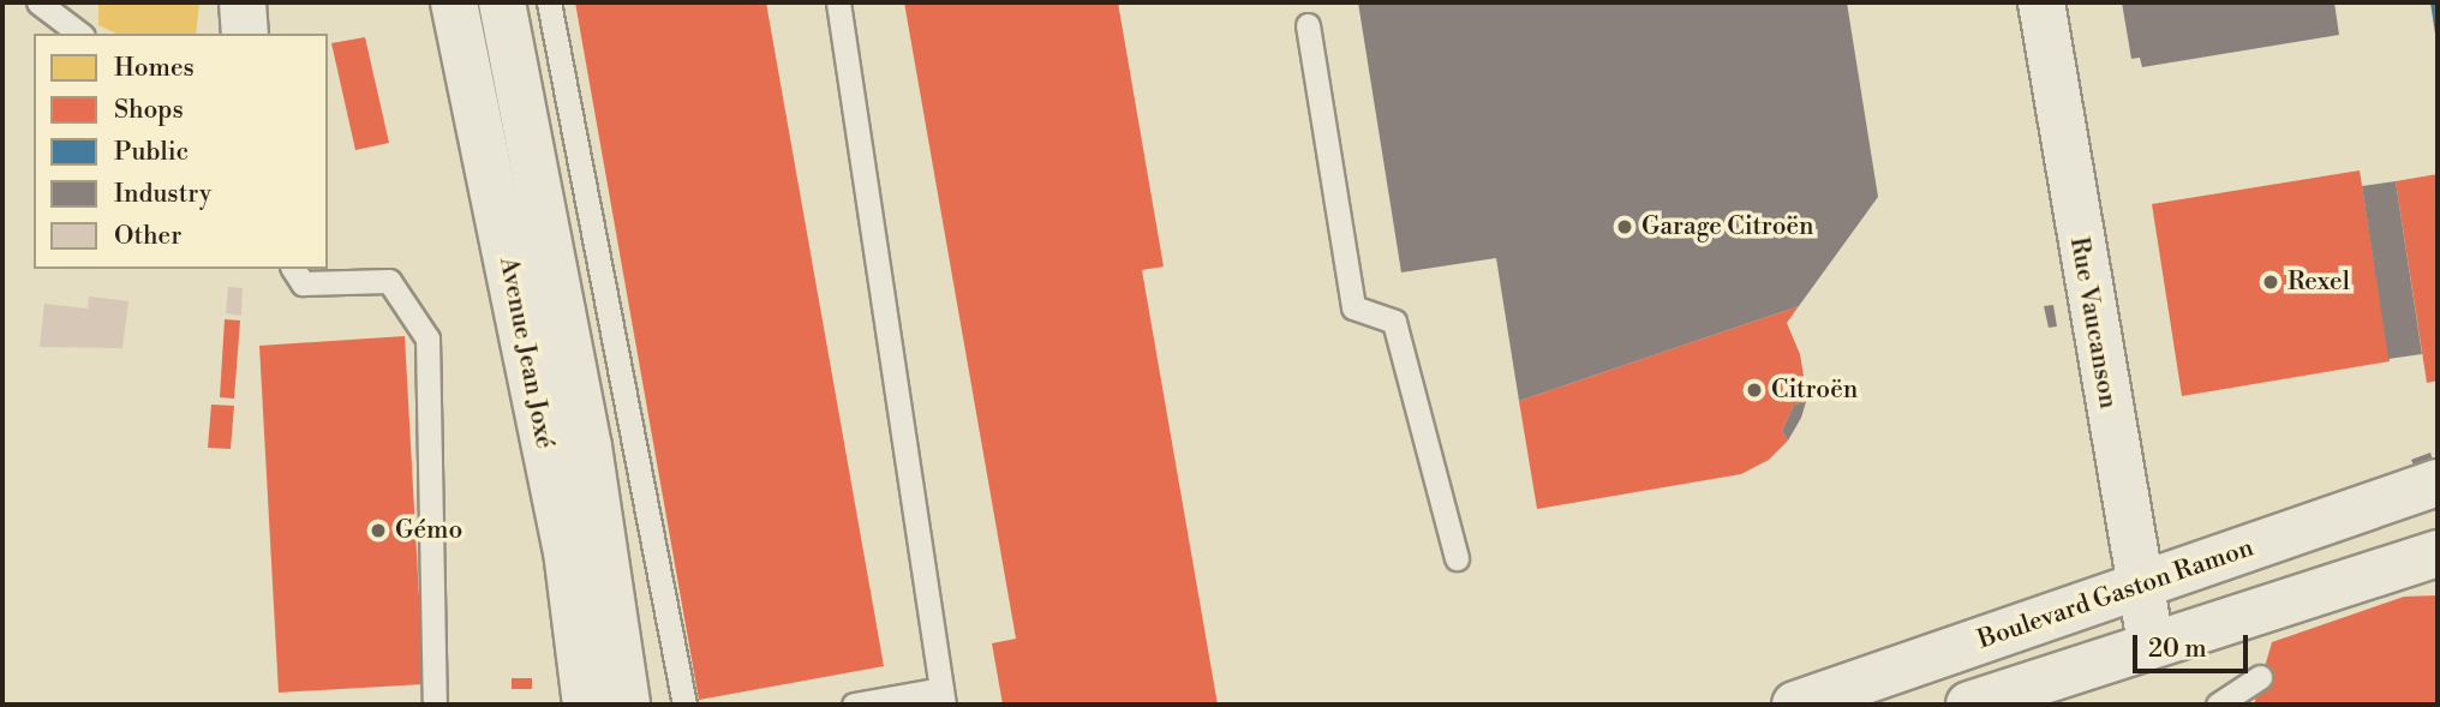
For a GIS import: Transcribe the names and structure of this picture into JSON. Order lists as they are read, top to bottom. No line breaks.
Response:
{"streets":{"main road":["Rue Vaucanson","Avenue Jean Joxé","Boulevard Gaston Ramon"]},"crossings":[["Rue Vaucanson","Boulevard Gaston Ramon"]],"places":["Garage Citroën","Rexel","Citroën","Gémo"],"legend":["Homes","Shops","Public","Industry","Other"],"scale_bar":"20 m"}
